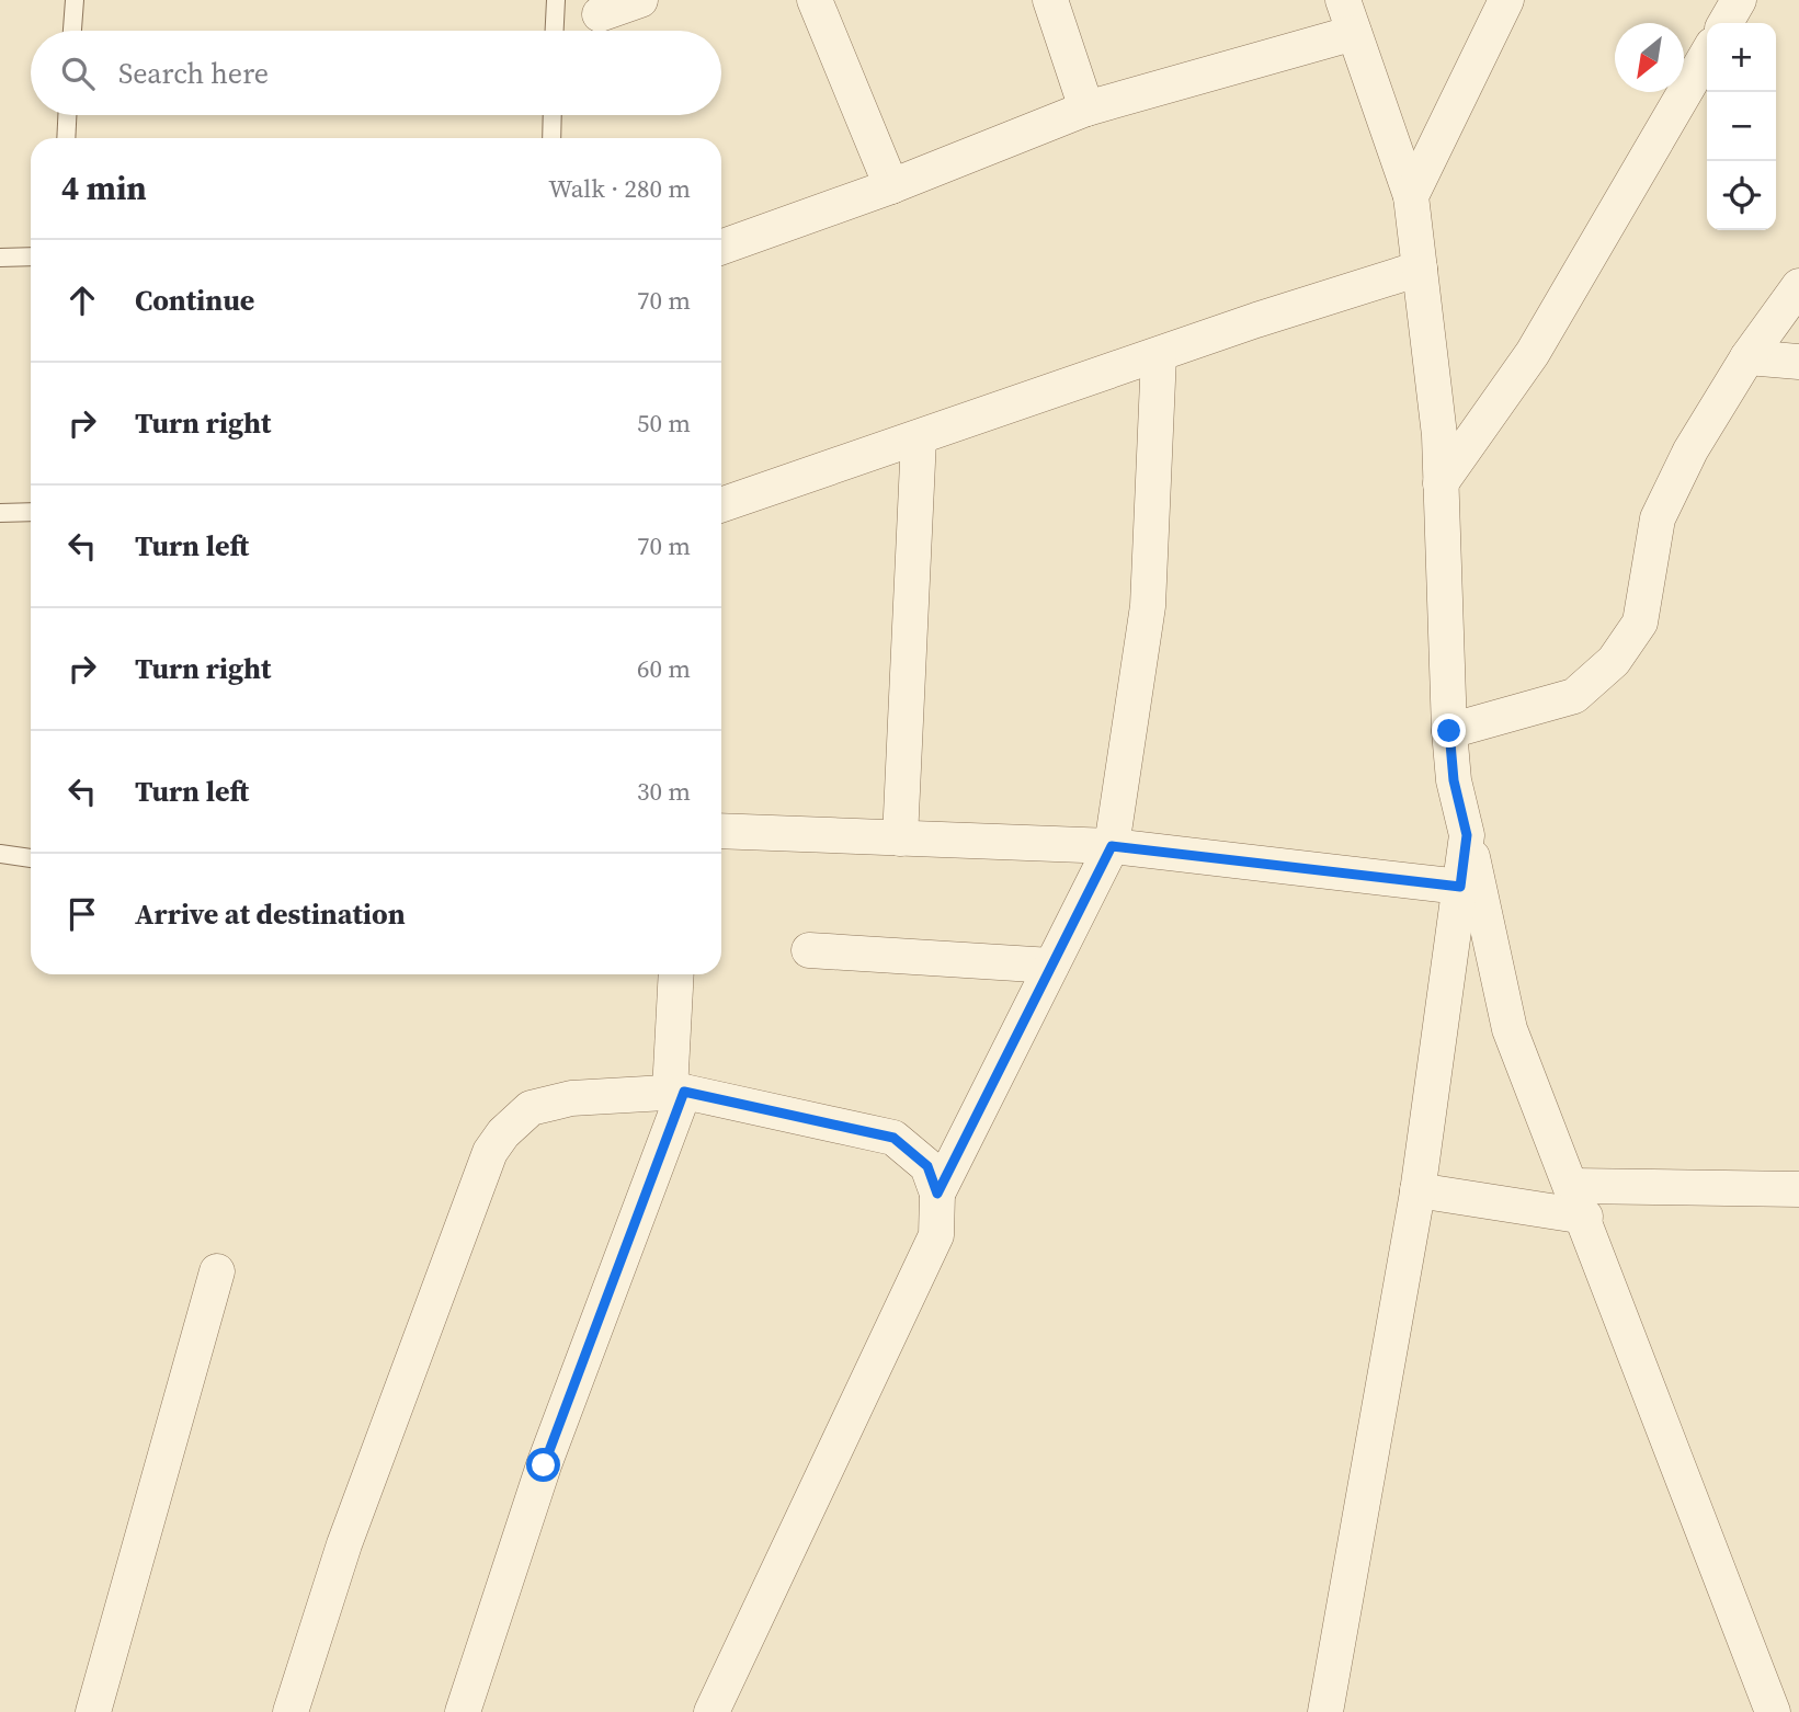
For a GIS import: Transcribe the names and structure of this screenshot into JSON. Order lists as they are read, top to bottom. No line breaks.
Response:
{"north":"bottom left","page":{"map_buttons":["+","−"],"search":"Search here","heading":["4 min","Walk · 280 m"],"list":[["Continue","70 m"],["Turn right","50 m"],["Turn left","70 m"],["Turn right","60 m"],["Turn left","30 m"],"Arrive at destination"]}}
